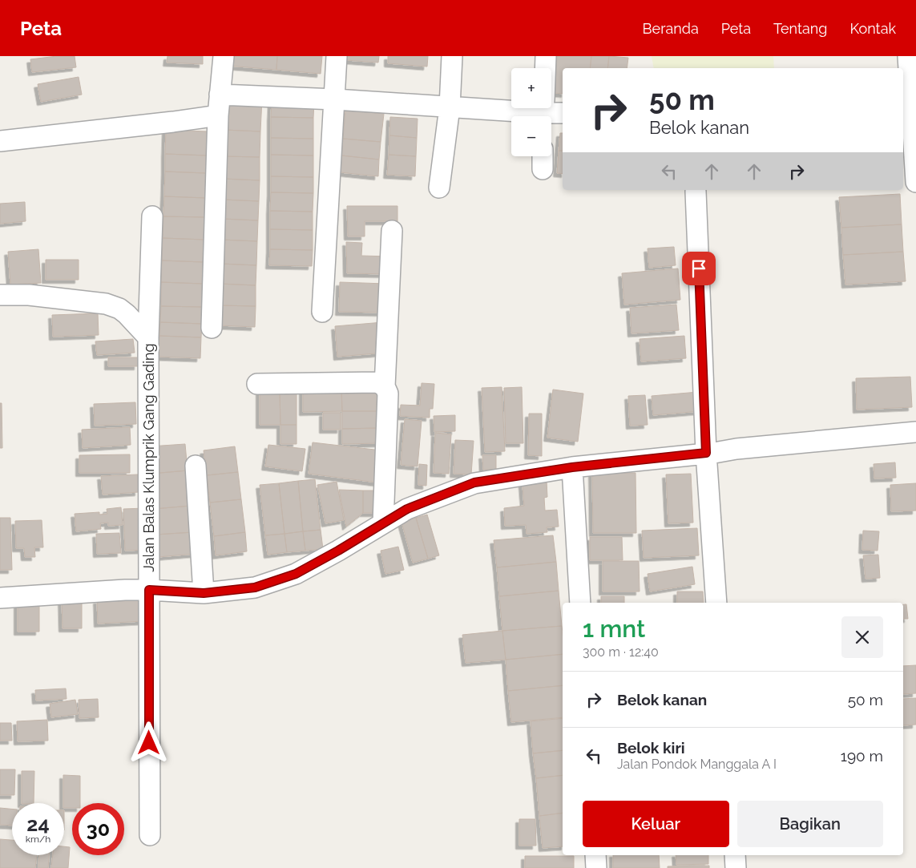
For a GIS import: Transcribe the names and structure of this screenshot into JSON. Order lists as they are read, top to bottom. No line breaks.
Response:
{"streets":{"street":["Jalan Balas Klumprik Gang Gading"]},"page":{"header":"Peta","nav":["Beranda","Peta","Tentang","Kontak"],"map_buttons":["+","−"],"turn":["50 m","Belok kanan"],"heading":["1 mnt","300 m · 12:40"],"list":[{"name":"Belok kanan","value":"50 m"},{"name":"Belok kiri","note":"Jalan Pondok Manggala A I","value":"190 m"}],"buttons":["Keluar","Bagikan"],"speed":"24 km/h","limit":"30"}}
